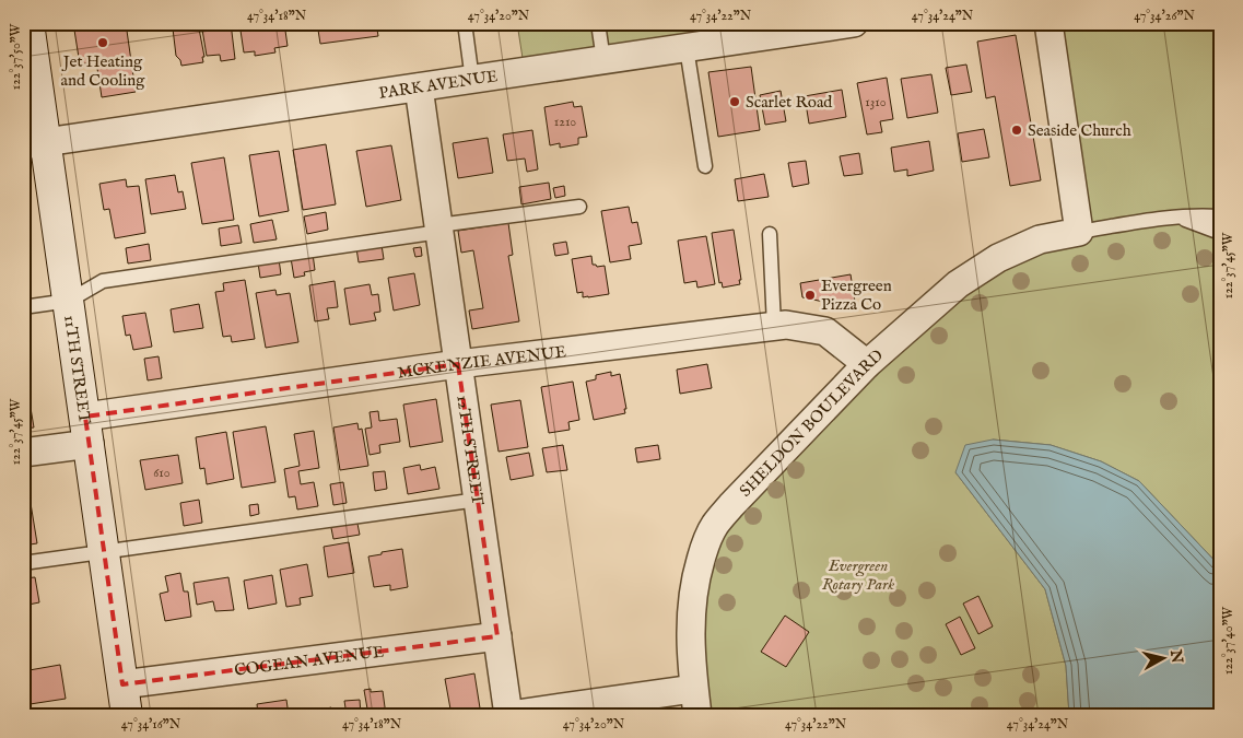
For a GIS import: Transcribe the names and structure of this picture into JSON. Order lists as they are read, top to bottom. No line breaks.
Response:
{"streets":{"main road":["11TH STREET"],"street":["PARK AVENUE","MCKENZIE AVENUE","SHELDON BOULEVARD","12TH STREET","COGEAN AVENUE"]},"crossings":[["PARK AVENUE","11TH STREET"],["PARK AVENUE","12TH STREET"],["MCKENZIE AVENUE","11TH STREET"],["MCKENZIE AVENUE","SHELDON BOULEVARD"],["MCKENZIE AVENUE","12TH STREET"],["11TH STREET","COGEAN AVENUE"],["12TH STREET","COGEAN AVENUE"]],"parks":["Evergreen Rotary Park"],"places":["Jet Heating and Cooling","Scarlet Road","Seaside Church","Evergreen Pizza Co"],"house_numbers":["1310","1210","610"],"north":"right","coordinates":["47°34'18\"N","47°34'20\"N","47°34'22\"N","47°34'24\"N","47°34'26\"N","122°37'50\"W","122°37'45\"W","122°37'40\"W","47°34'16\"N"]}
